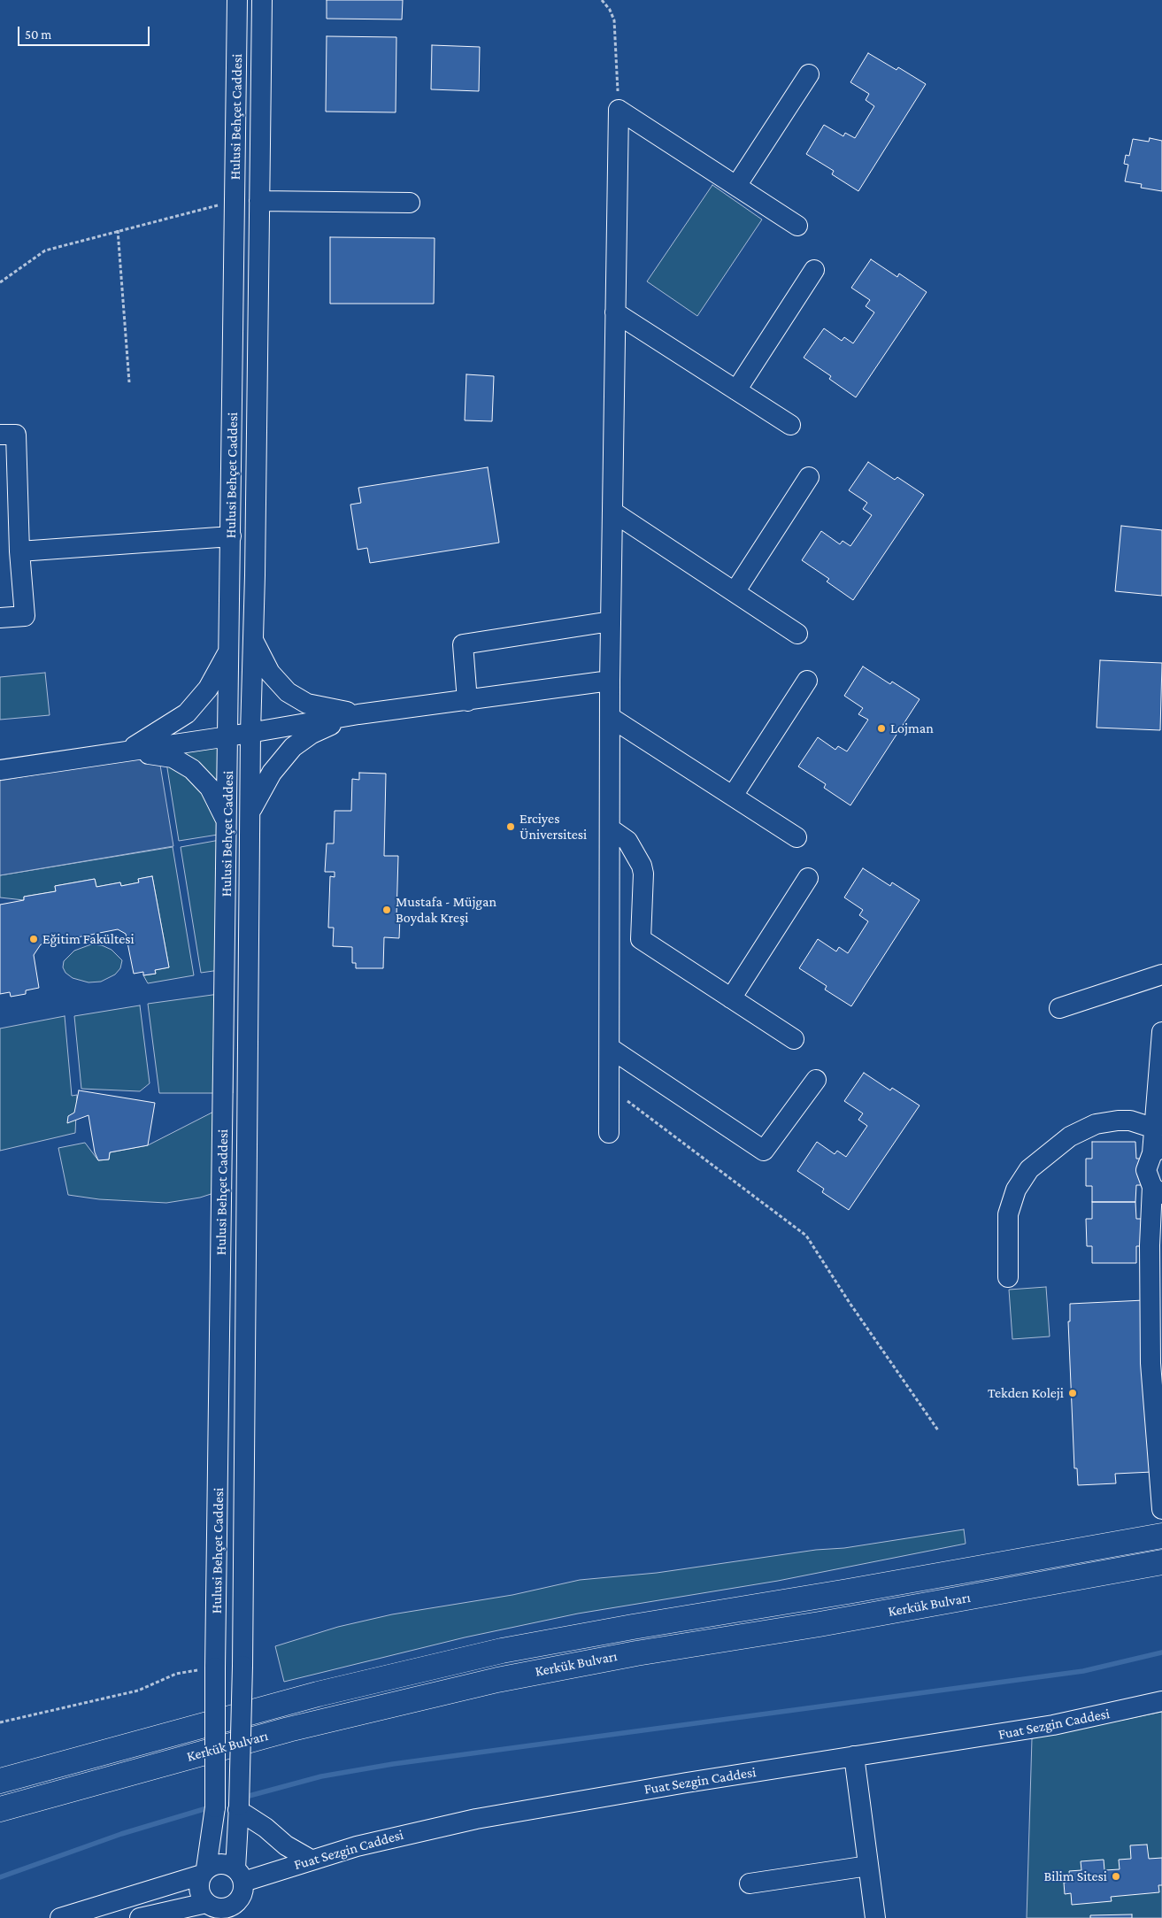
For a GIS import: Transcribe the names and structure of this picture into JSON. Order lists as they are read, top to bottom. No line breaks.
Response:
{"streets":{"main road":["Kerkük Bulvarı"],"street":["Hulusi Behçet Caddesi","Fuat Sezgin Caddesi"]},"crossings":[["Hulusi Behçet Caddesi","Fuat Sezgin Caddesi"]],"places":["Lojman","Erciyes Üniversitesi","Mustafa - Müjgan Boydak Kreşi","Eğitim Fakültesi","Tekden Koleji","Bilim Sitesi"],"scale_bar":"50 m"}
